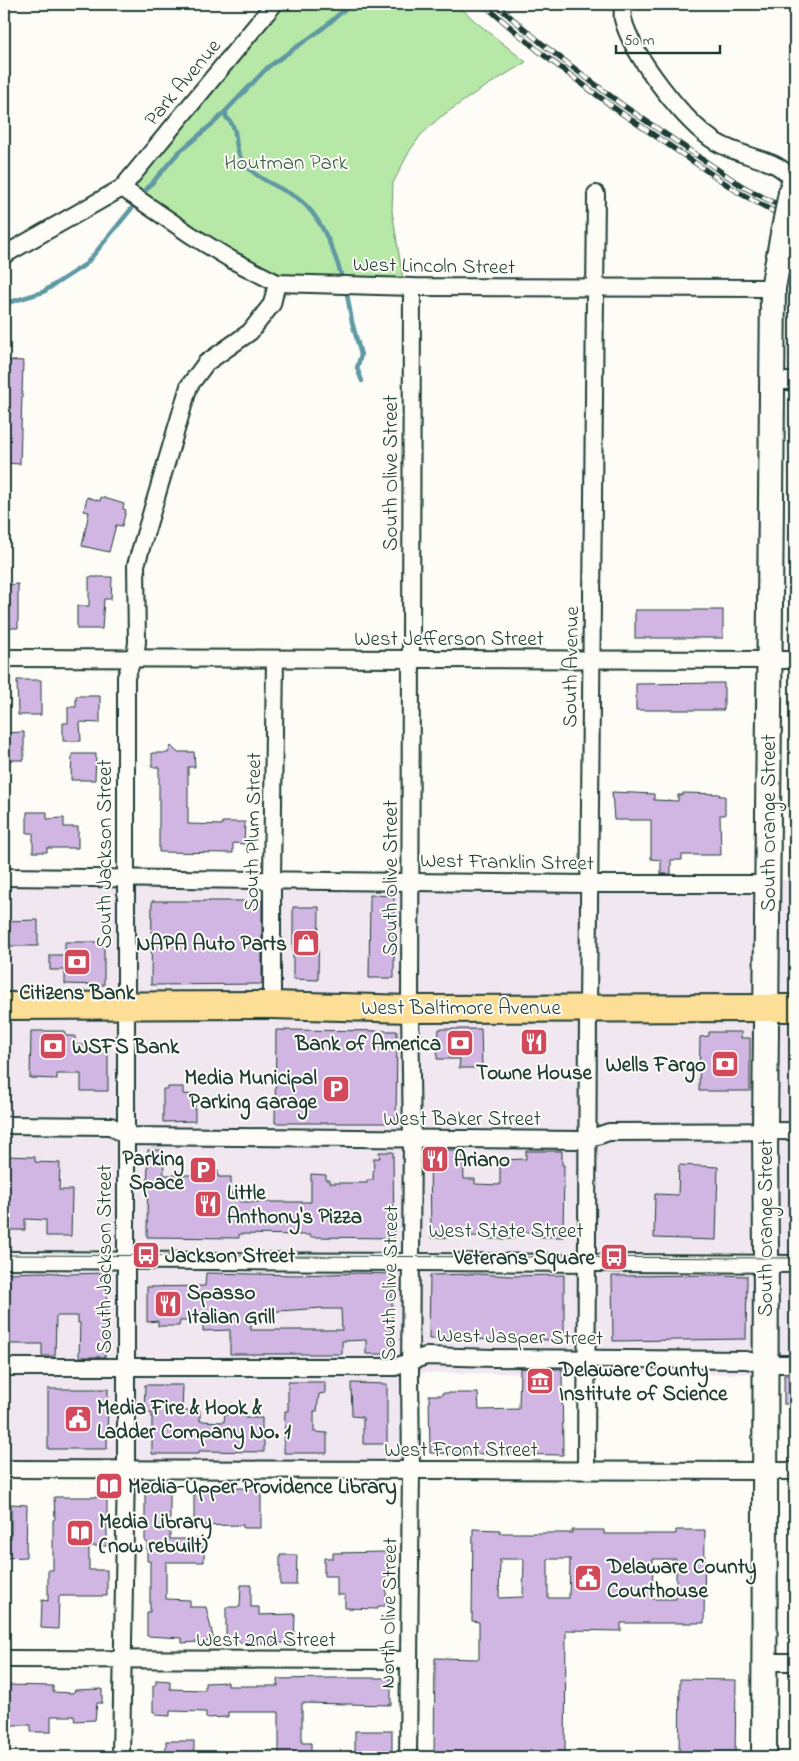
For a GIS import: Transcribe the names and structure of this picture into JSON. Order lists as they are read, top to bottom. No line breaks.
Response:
{"streets":{"main road":["South Orange Street","West Baltimore Avenue"],"street":["Park Avenue","West Lincoln Street","South Olive Street","West Jefferson Street","South Avenue","South Plum Street","South Jackson Street","West Franklin Street","West Baker Street","West State Street","West Jasper Street","West Front Street","North Olive Street","West 2nd Street"]},"crossings":[["Park Avenue","West Lincoln Street"],["West Lincoln Street","South Olive Street"],["West Lincoln Street","South Avenue"],["West Lincoln Street","South Orange Street"],["West Lincoln Street","South Jackson Street"],["South Olive Street","West Jefferson Street"],["South Olive Street","West Franklin Street"],["South Olive Street","West Baltimore Avenue"],["South Olive Street","West Baker Street"],["South Olive Street","West State Street"],["South Olive Street","West Jasper Street"],["South Olive Street","West Front Street"],["South Olive Street","North Olive Street"],["West Jefferson Street","South Avenue"],["West Jefferson Street","South Orange Street"],["West Jefferson Street","South Plum Street"],["West Jefferson Street","South Jackson Street"],["South Avenue","West Franklin Street"],["South Avenue","West Baltimore Avenue"],["South Avenue","West Baker Street"],["South Orange Street","West Franklin Street"],["South Orange Street","West Baltimore Avenue"],["South Orange Street","West Baker Street"],["South Orange Street","West State Street"],["South Orange Street","West Jasper Street"],["South Orange Street","West Front Street"],["South Plum Street","West Franklin Street"],["South Plum Street","West Baltimore Avenue"],["South Jackson Street","West Franklin Street"],["South Jackson Street","West Baltimore Avenue"],["South Jackson Street","West Baker Street"],["South Jackson Street","West State Street"],["South Jackson Street","West Jasper Street"],["South Jackson Street","West Front Street"],["South Jackson Street","West 2nd Street"],["West Front Street","North Olive Street"],["North Olive Street","West 2nd Street"]],"parks":["Houtman Park"],"places":{"shop":["NAPA Auto Parts"],"bank":["Citizens Bank","Bank of America","WSFS Bank","Wells Fargo"],"restaurant":["Towne House","Ariano","Little Anthony's Pizza","Spasso Italian Grill"],"parking":["Media Municipal Parking Garage","Parking Space"],"bus stop":["Jackson Street","Veterans Square"],"museum":["Delaware County Institute of Science"],"public building":["Media Fire & Hook & Ladder Company No. 1","Delaware County Courthouse"],"library":["Media-Upper Providence Library","Media Library (now rebuilt)"]},"scale_bar":"50 m"}
